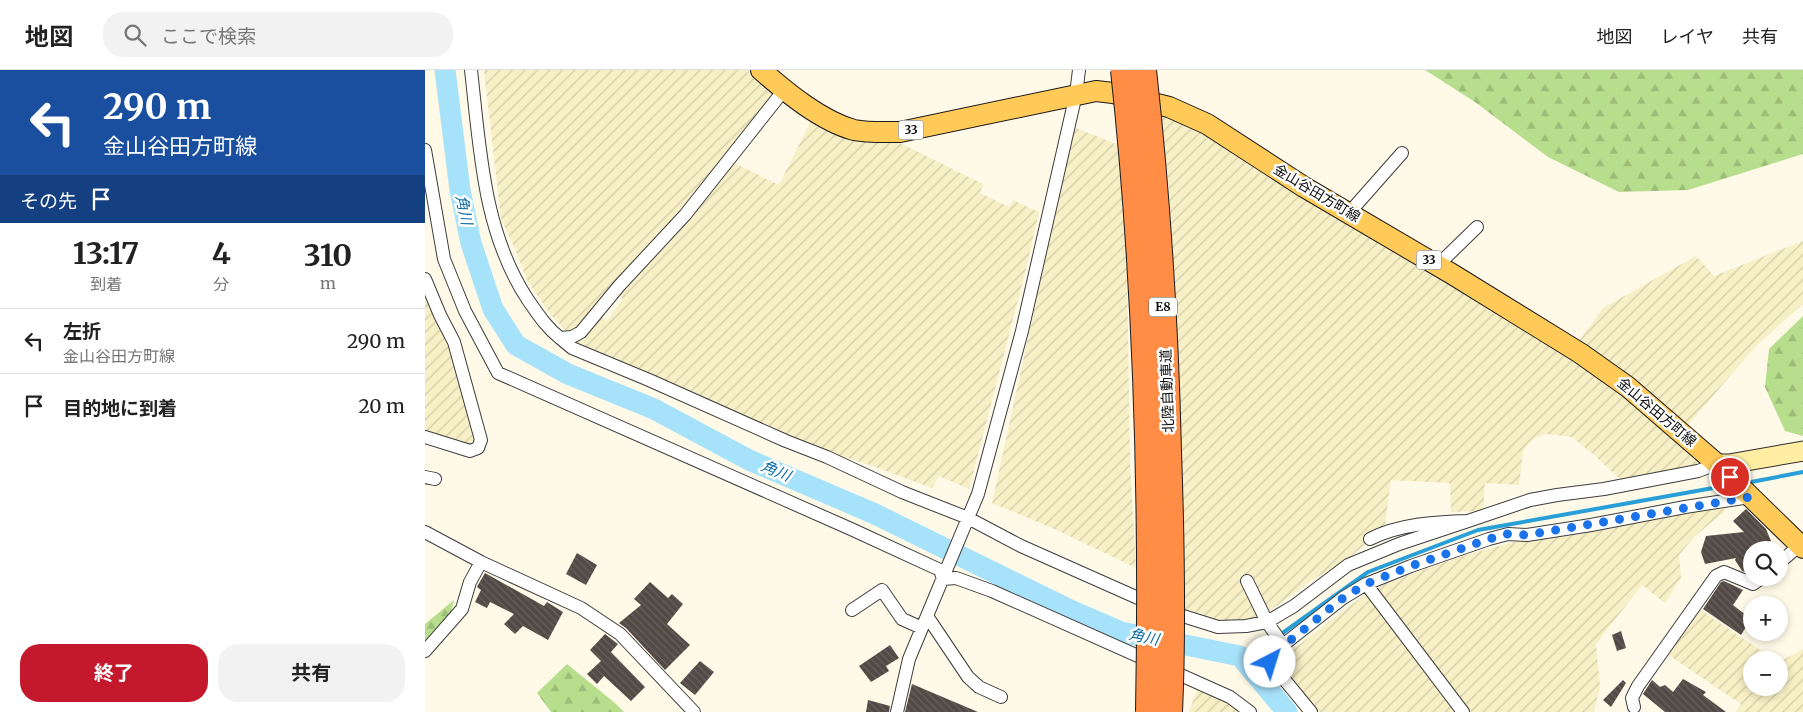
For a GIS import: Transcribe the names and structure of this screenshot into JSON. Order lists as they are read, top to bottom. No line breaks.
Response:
{"streets":{"highway":["E8","北陸自動車道"],"main road":["33","金山谷田方町線"]},"water":["角川"],"page":{"header":"地図","search":"ここで検索","nav":["地図","レイヤ","共有"],"turn":["290 m","金山谷田方町線"],"then":"その先","eta":["13:17","到着","4","分","310","m"],"list":[{"name":"左折","note":"金山谷田方町線","value":"290 m"},{"name":"目的地に到着","value":"20 m"}],"map_buttons":["+","−"],"buttons":["終了","共有"]}}
